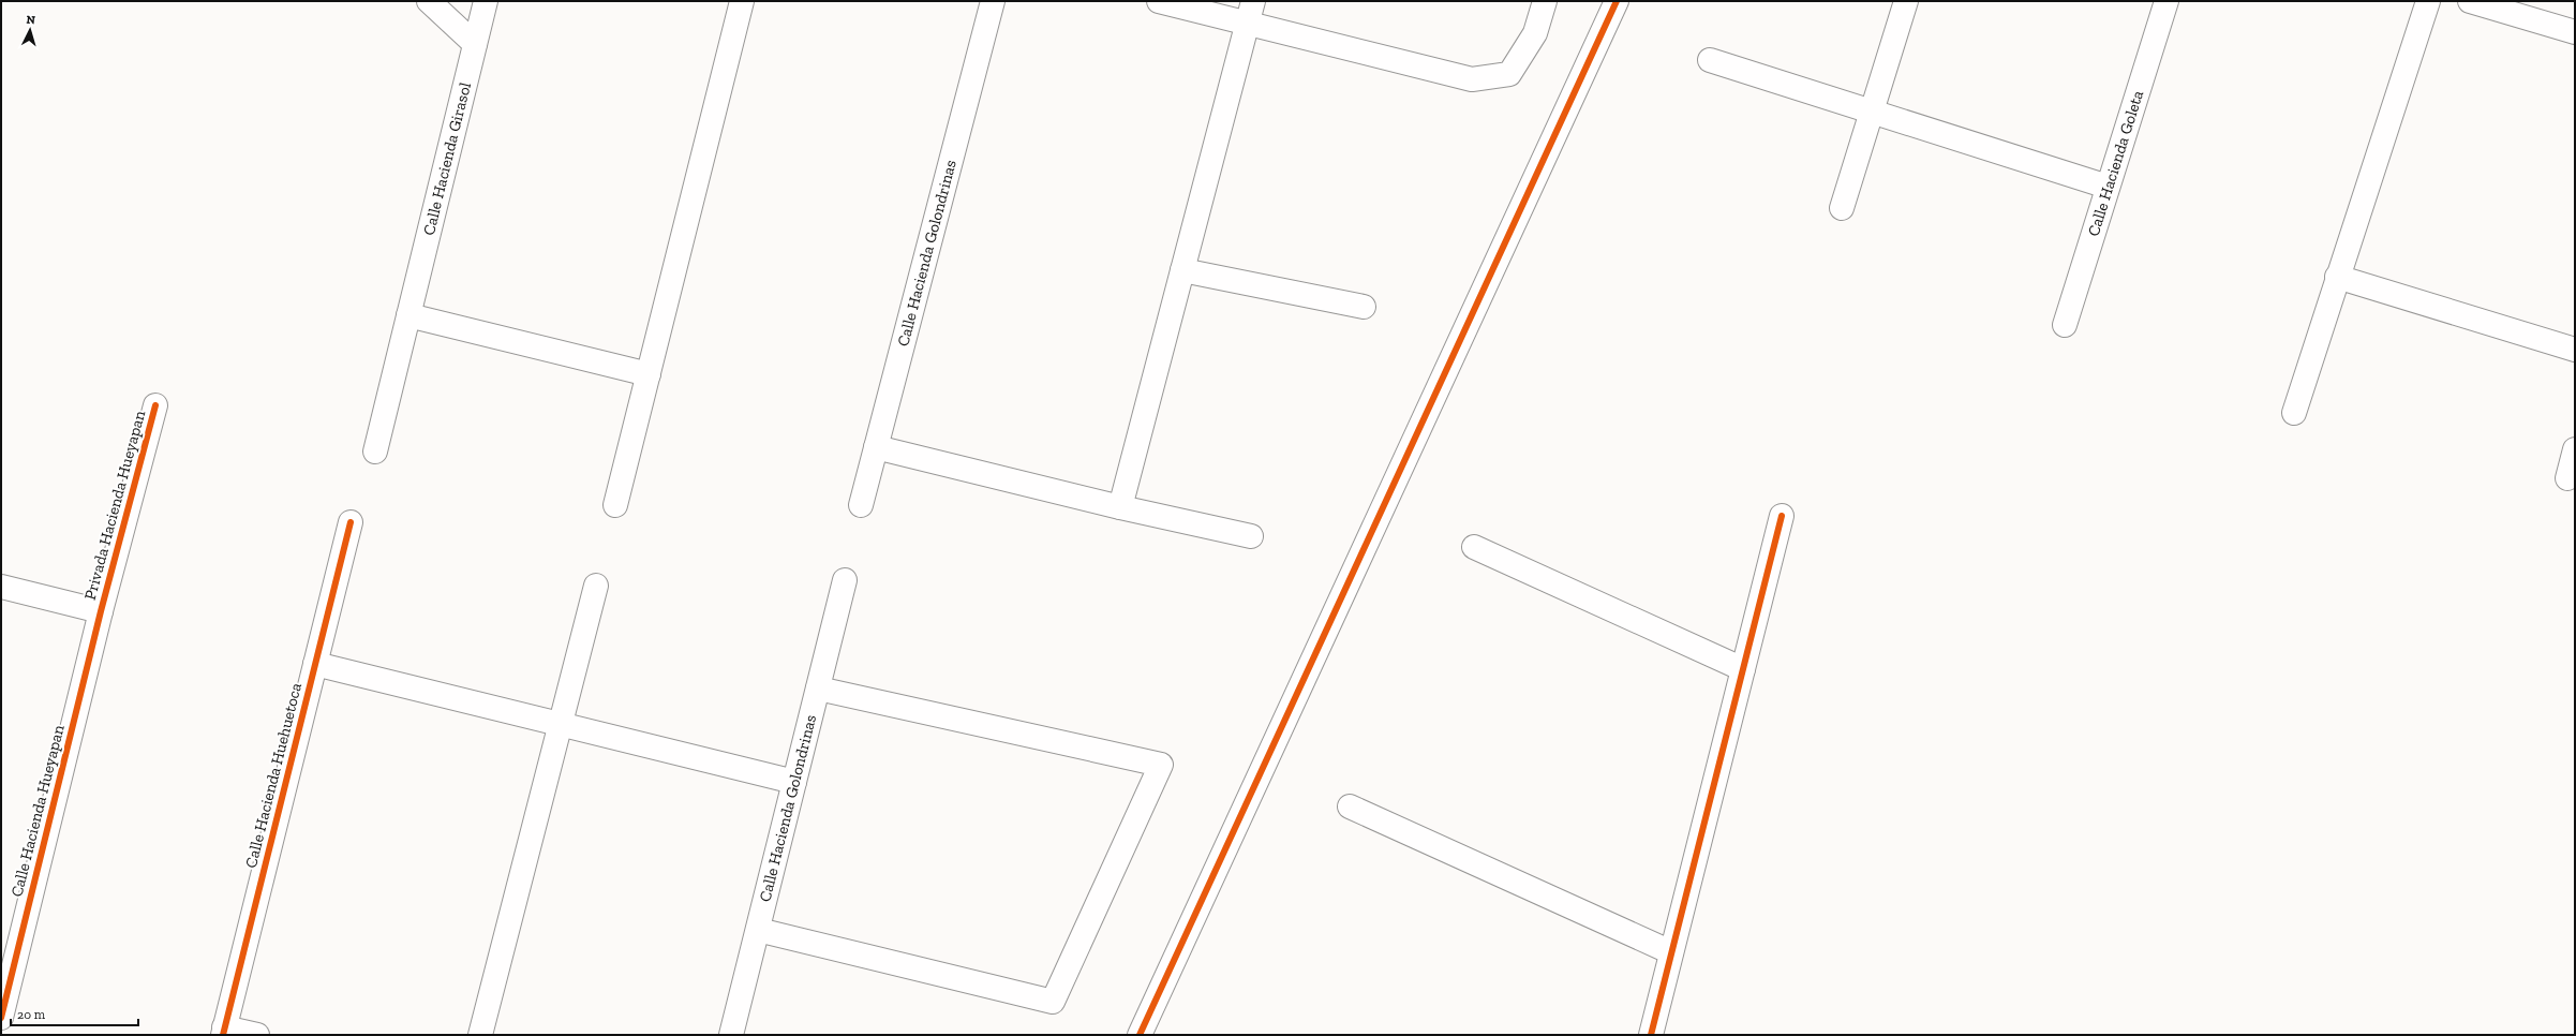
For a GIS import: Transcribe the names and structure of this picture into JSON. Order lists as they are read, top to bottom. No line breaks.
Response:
{"streets":{"street":["Calle Hacienda Girasol","Calle Hacienda Goleta","Calle Hacienda Golondrinas","Privada Hacienda Hueyapan","Calle Hacienda Huehuetoca","Calle Hacienda Hueyapan"]},"crossings":[["Privada Hacienda Hueyapan","Calle Hacienda Hueyapan"]],"scale_bar":"20 m","north":"top"}
